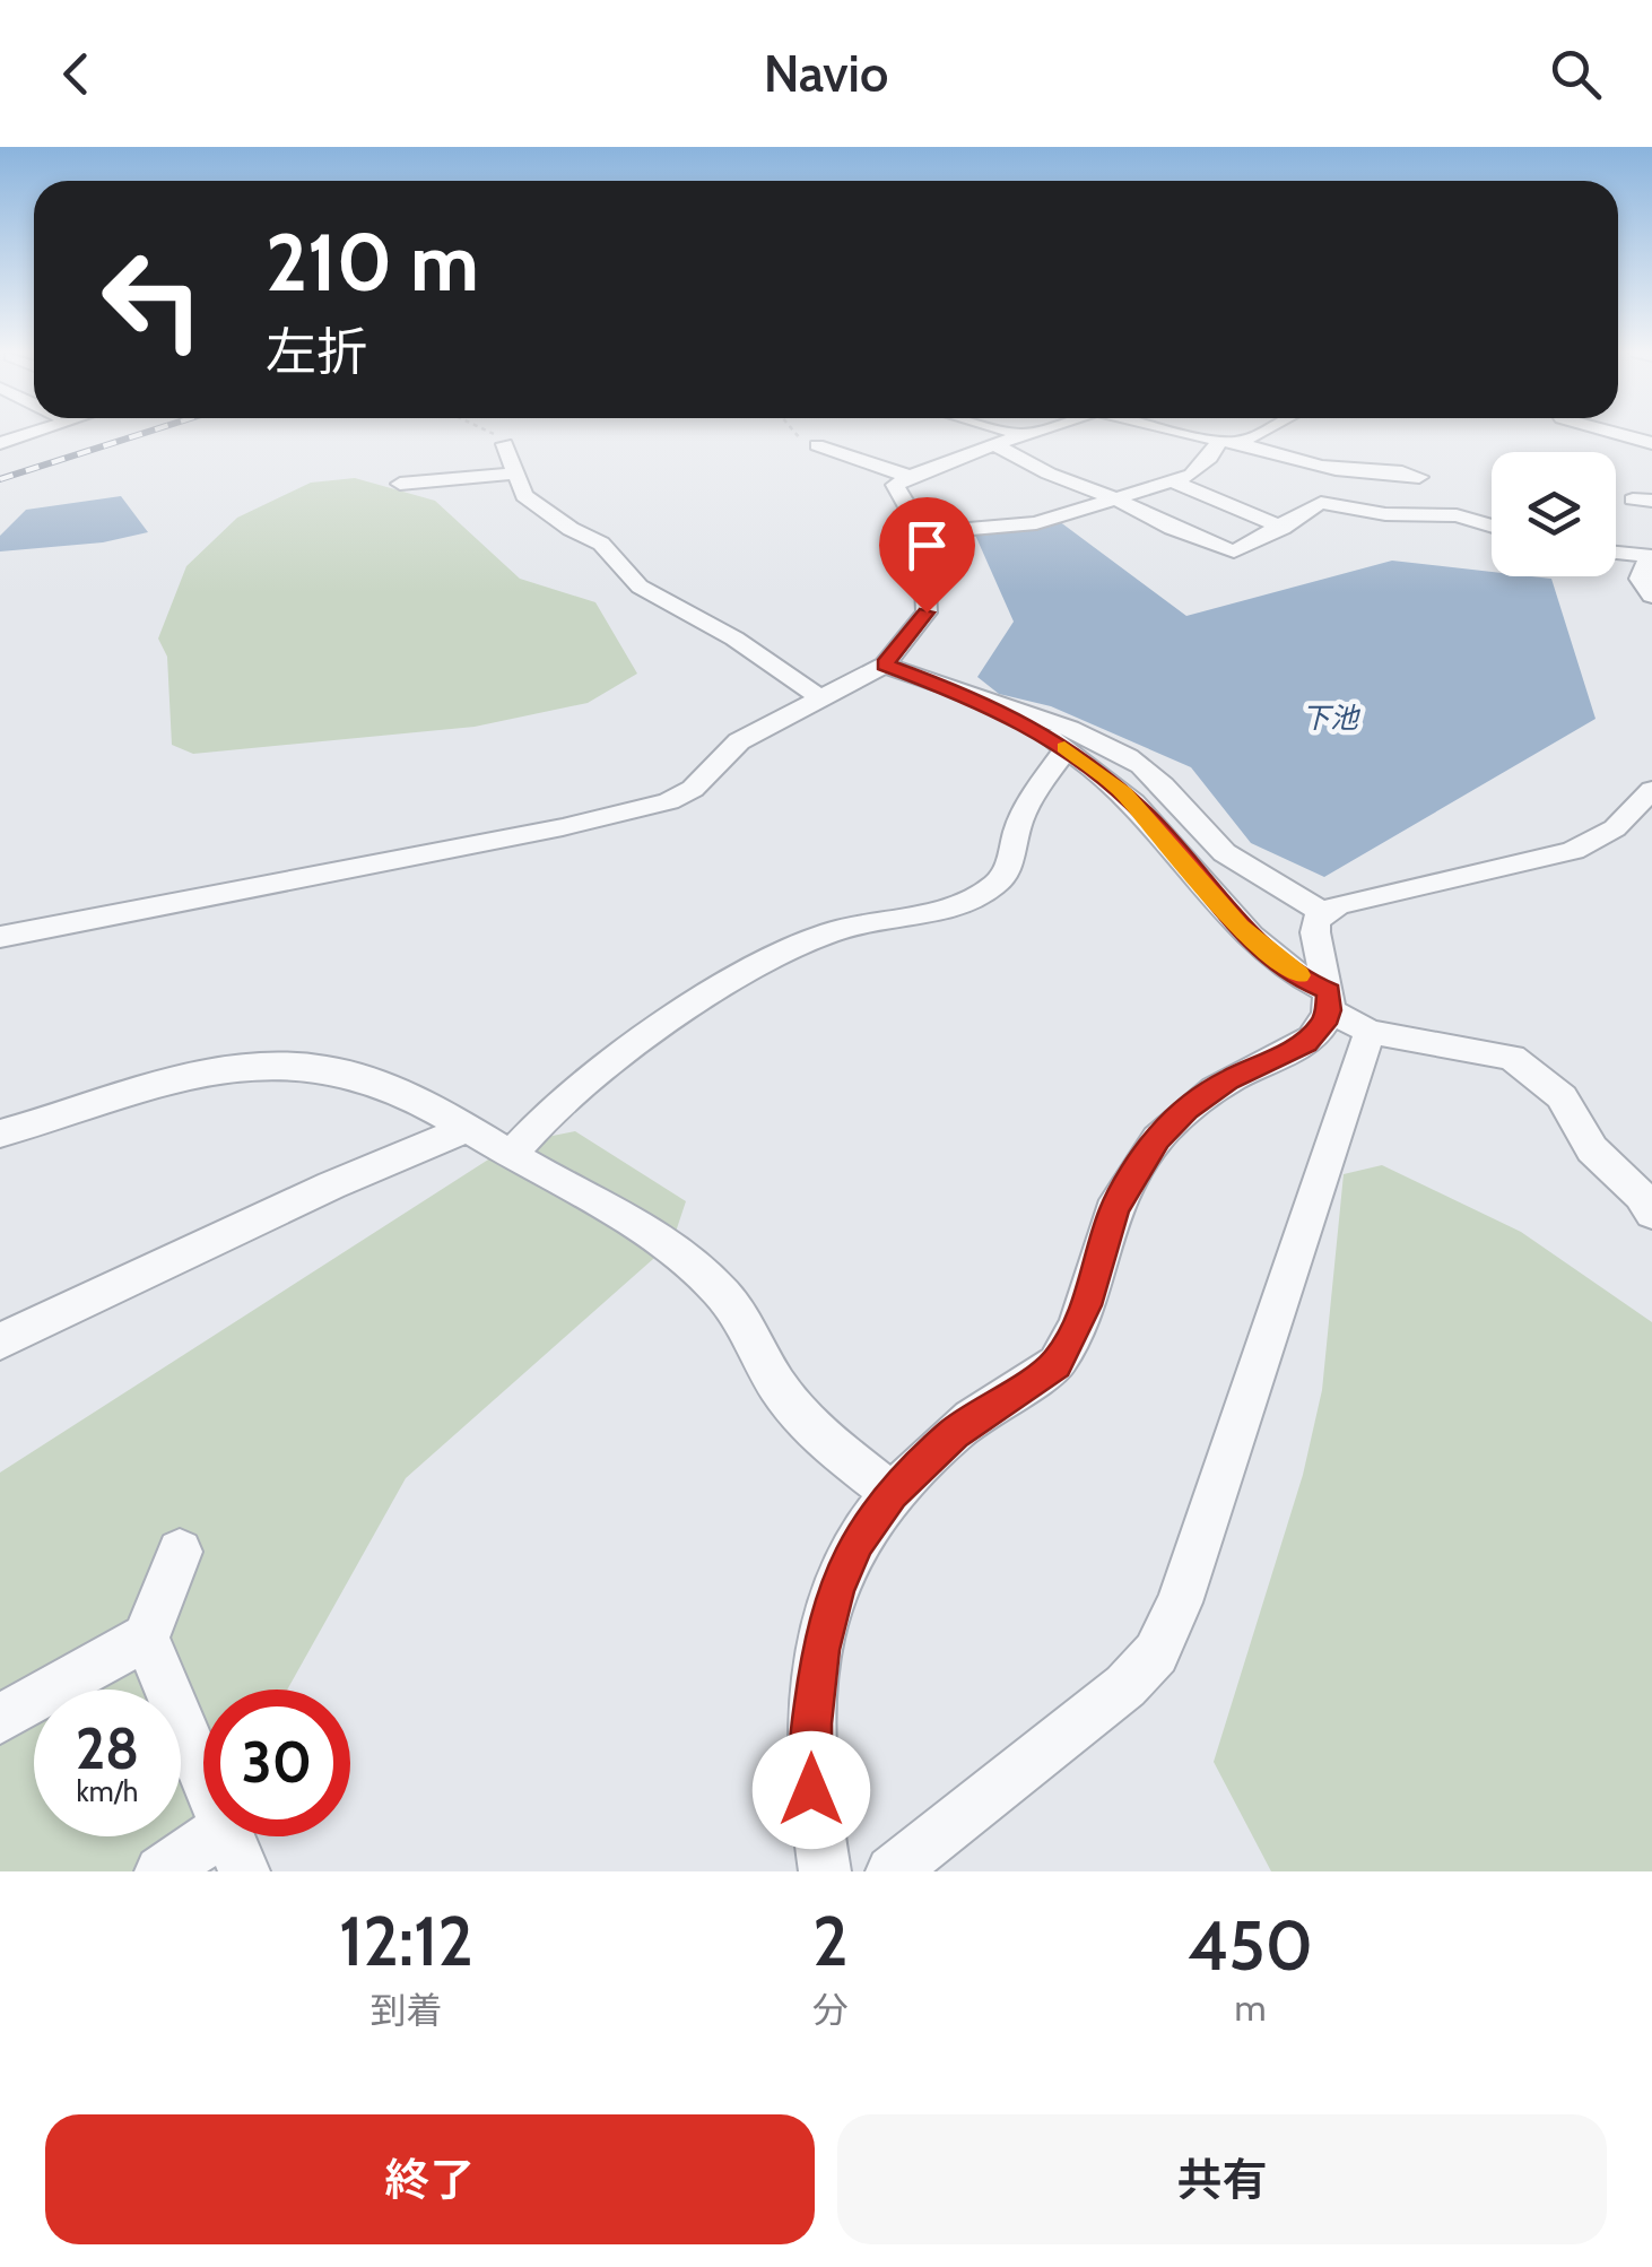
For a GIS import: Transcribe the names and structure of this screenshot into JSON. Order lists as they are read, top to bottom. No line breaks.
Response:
{"water":["下池"],"page":{"header":"Navio","turn":["210 m","左折"],"speed":"28 km/h","limit":"30","eta":["12:12","到着","2","分","450","m"],"buttons":["終了","共有"]}}
